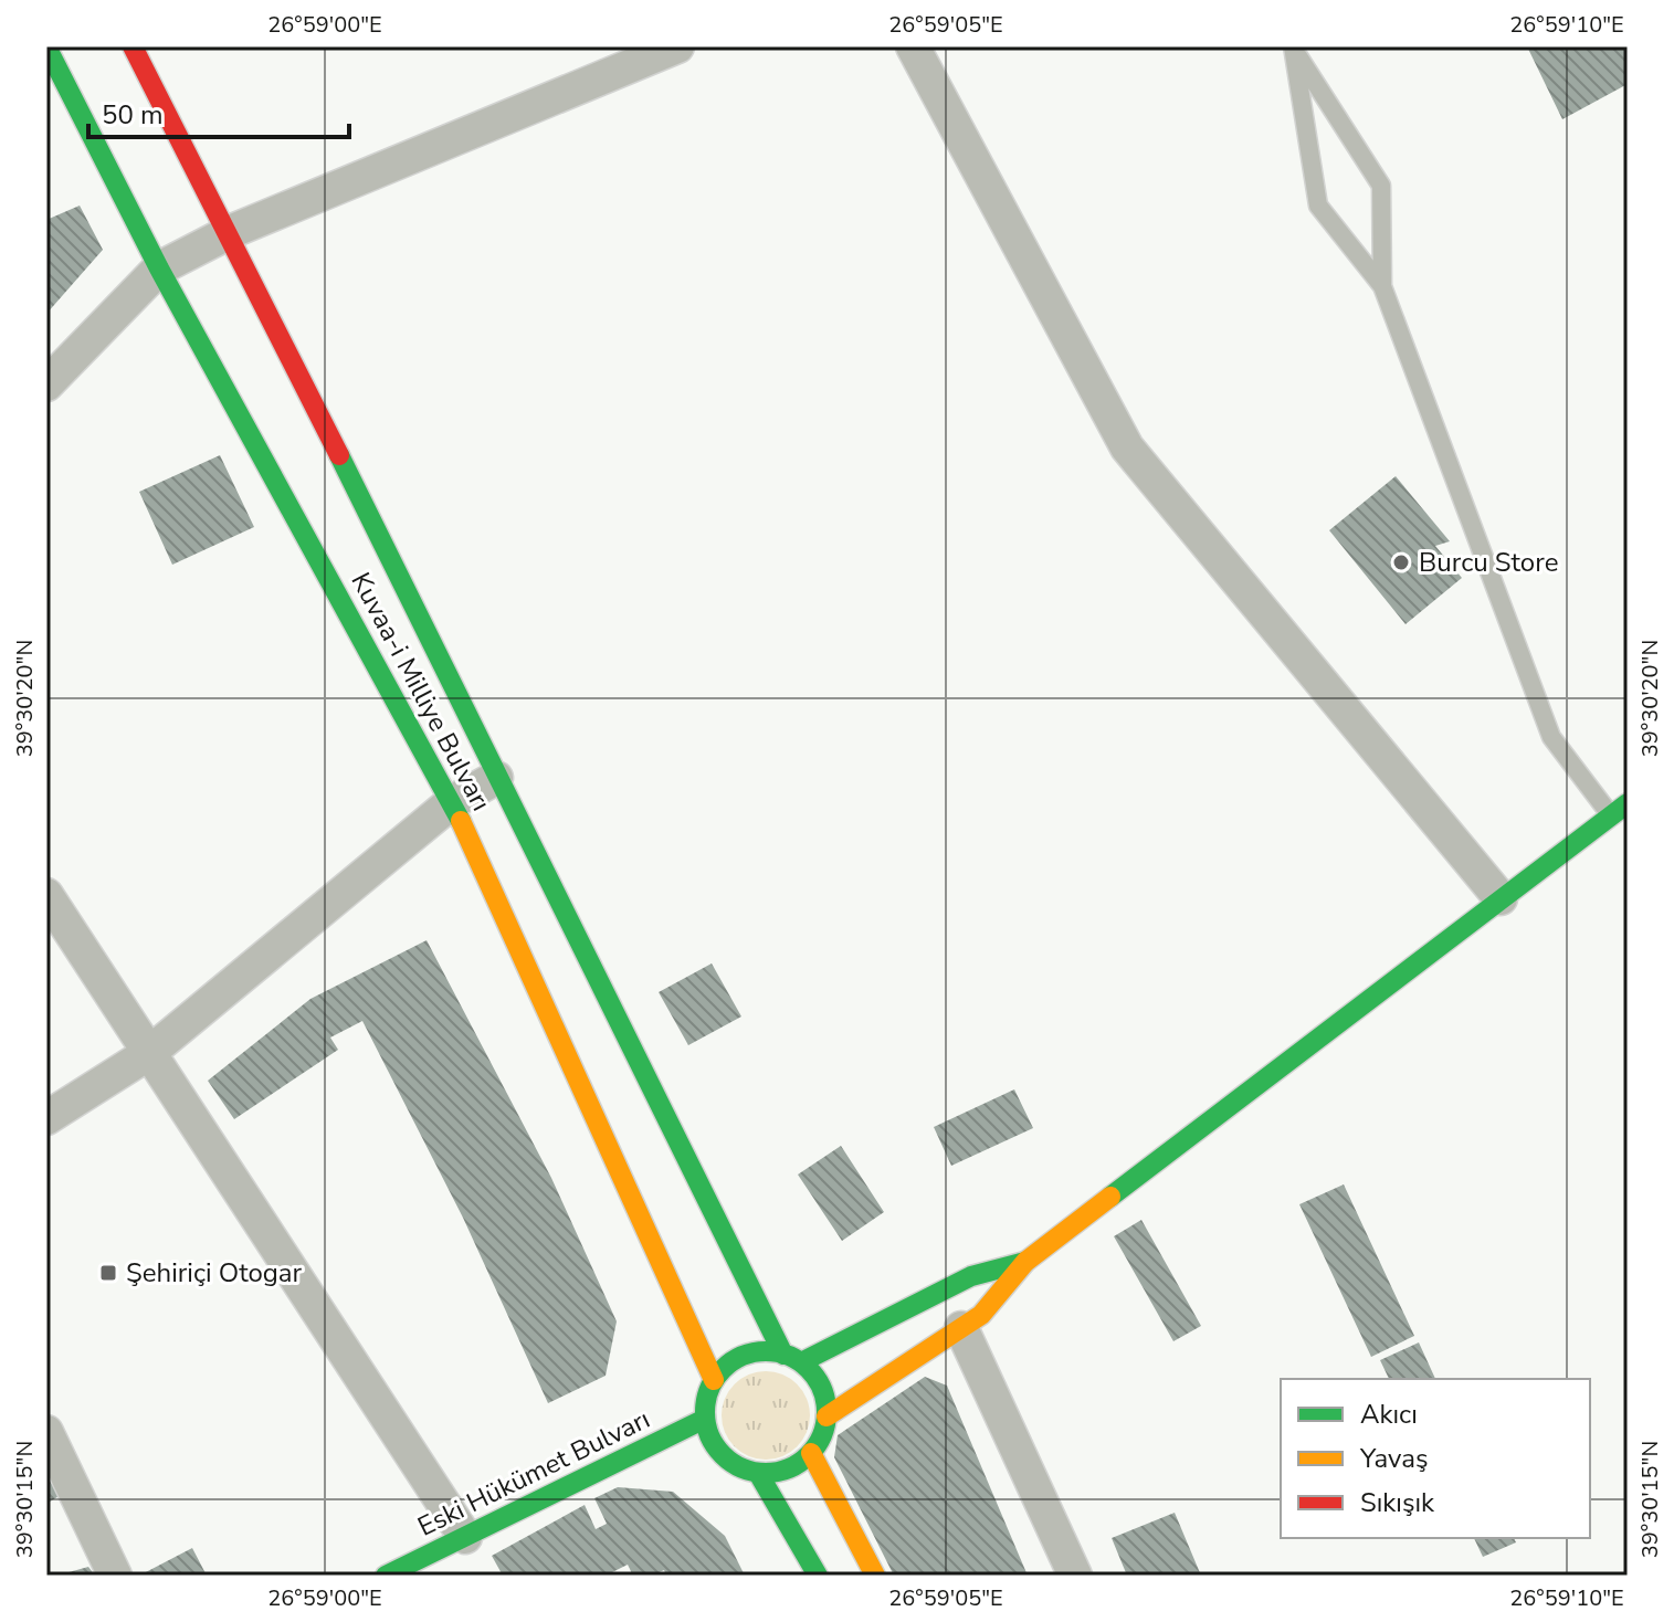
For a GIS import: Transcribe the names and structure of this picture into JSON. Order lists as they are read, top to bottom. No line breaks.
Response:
{"streets":{"main road":["Kuvaa-i Milliye Bulvarı","Eski Hükümet Bulvarı"]},"crossings":[["Kuvaa-i Milliye Bulvarı","Eski Hükümet Bulvarı"]],"places":{"other":["Burcu Store"],"transit":["Şehiriçi Otogar"]},"legend":["Akıcı","Yavaş","Sıkışık"],"scale_bar":"50 m","coordinates":["26°59'00\"E","26°59'05\"E","26°59'10\"E","39°30'20\"N","39°30'15\"N"]}
